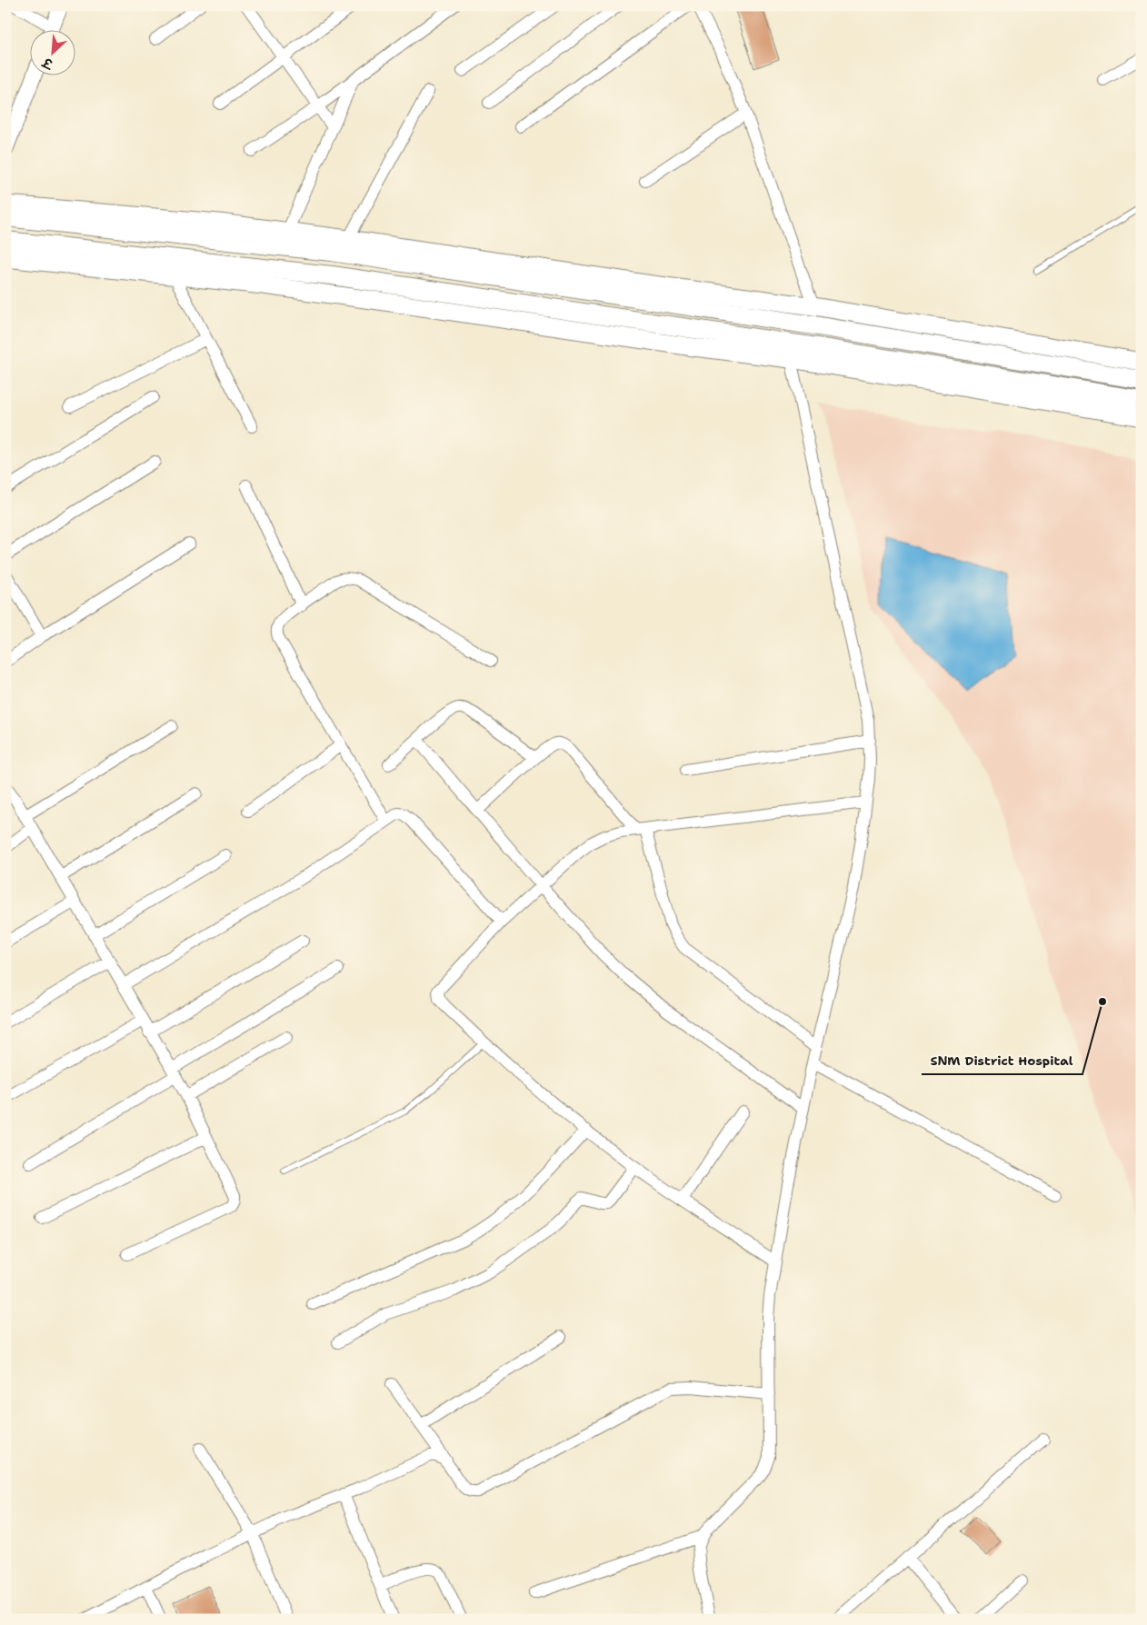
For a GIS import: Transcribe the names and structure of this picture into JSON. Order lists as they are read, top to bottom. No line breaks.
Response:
{"places":["SNM District Hospital"],"north":"bottom left"}
